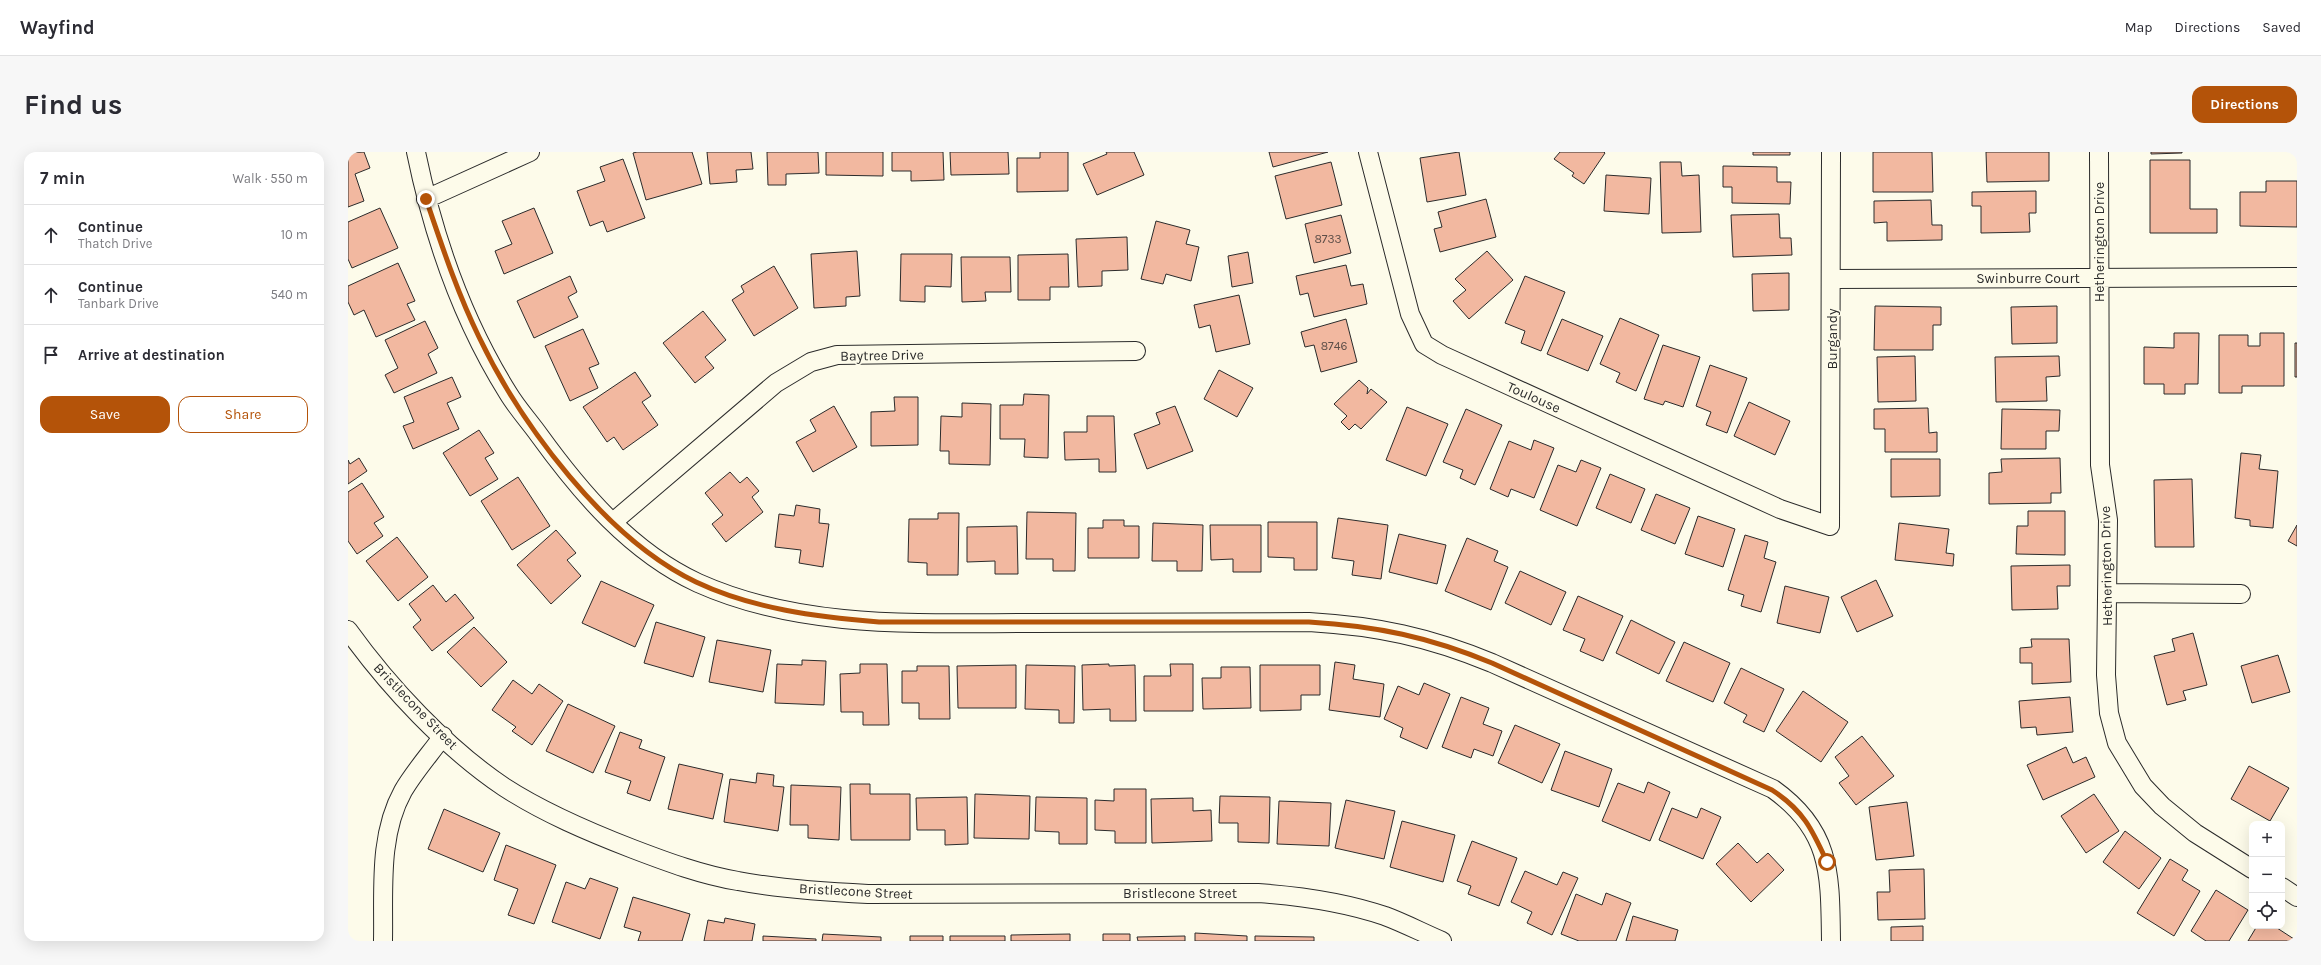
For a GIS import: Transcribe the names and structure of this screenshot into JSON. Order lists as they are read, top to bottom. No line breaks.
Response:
{"streets":{"street":["Hetherington Drive","Swinburre Court","Burgandy","Baytree Drive","Toulouse","Bristlecone Street"]},"crossings":[["Hetherington Drive","Swinburre Court"],["Swinburre Court","Burgandy"],["Burgandy","Toulouse"]],"house_numbers":["8733","8746"],"page":{"header":"Wayfind","nav":["Map","Directions","Saved"],"buttons":["Directions",["Save","Share"]],"title":"Find us","heading":["7 min","Walk · 550 m"],"list":[["Continue","Thatch Drive","10 m"],["Continue","Tanbark Drive","540 m"],"Arrive at destination"],"map_buttons":["+","−"]}}
